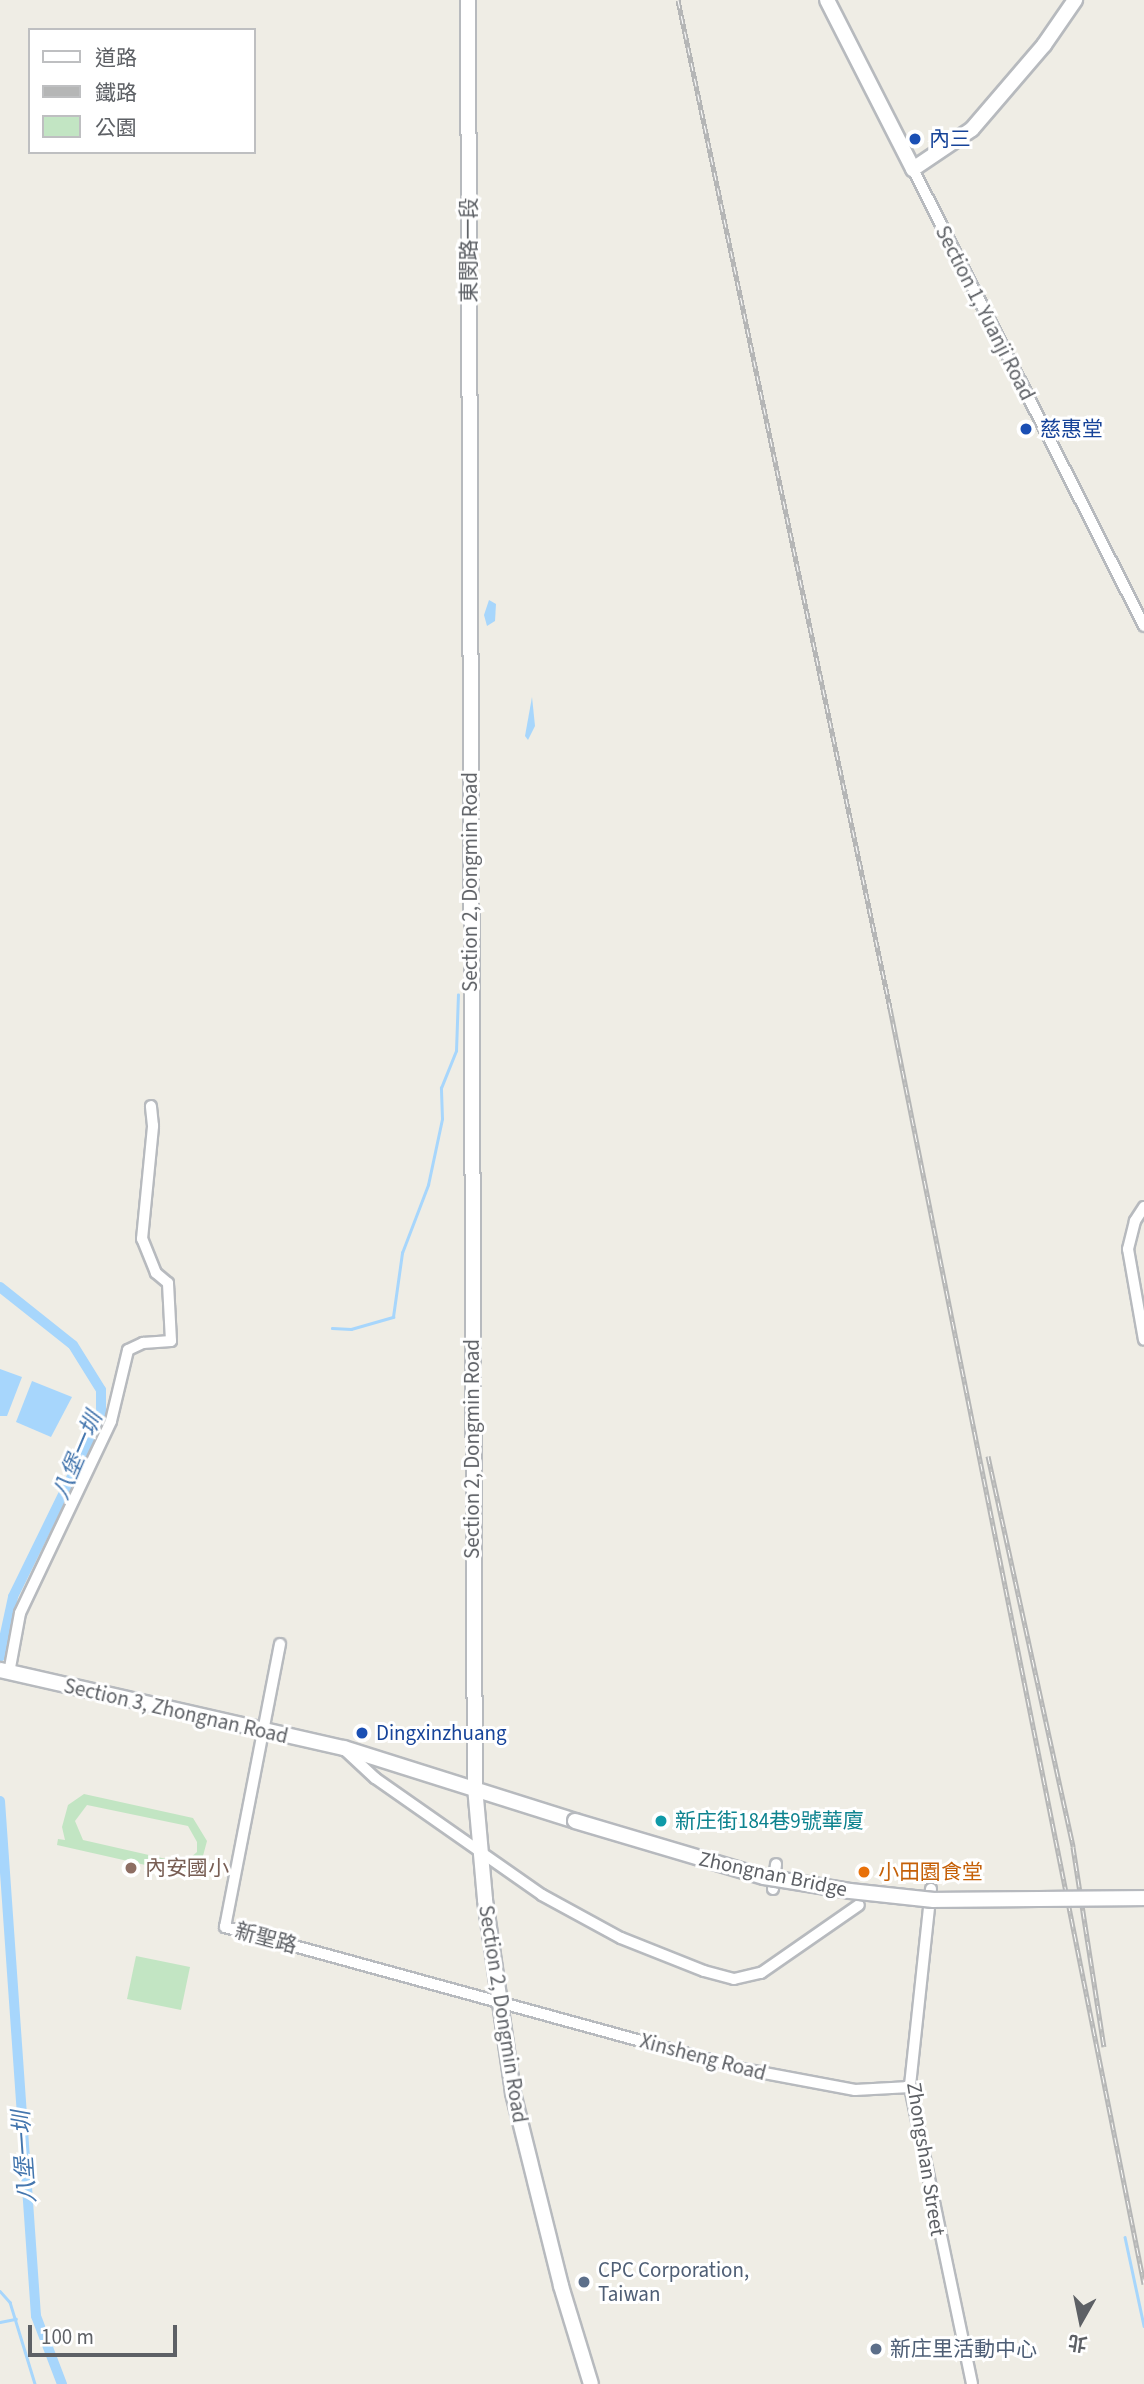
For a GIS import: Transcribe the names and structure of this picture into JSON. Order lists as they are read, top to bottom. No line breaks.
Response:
{"streets":{"main road":["東閔路一段","Section 1, Yuanji Road","Section 2, Dongmin Road","Section 3, Zhongnan Road","Zhongnan Bridge"],"street":["新聖路","Xinsheng Road","Zhongshan Street"]},"crossings":[["東閔路一段","Section 2, Dongmin Road"],["Section 2, Dongmin Road","Section 3, Zhongnan Road"],["Section 2, Dongmin Road","新聖路"],["Section 2, Dongmin Road","Xinsheng Road"],["Section 3, Zhongnan Road","Zhongnan Bridge"],["Section 3, Zhongnan Road","新聖路"],["新聖路","Xinsheng Road"],["Xinsheng Road","Zhongshan Street"]],"water":["八堡一圳"],"places":["內三","慈惠堂","Dingxinzhuang","新庄街184巷9號華廈","內安國小","小田園食堂","CPC Corporation, Taiwan","新庄里活動中心"],"legend":["道路","鐵路","公園"],"scale_bar":"100 m","north":"bottom"}
